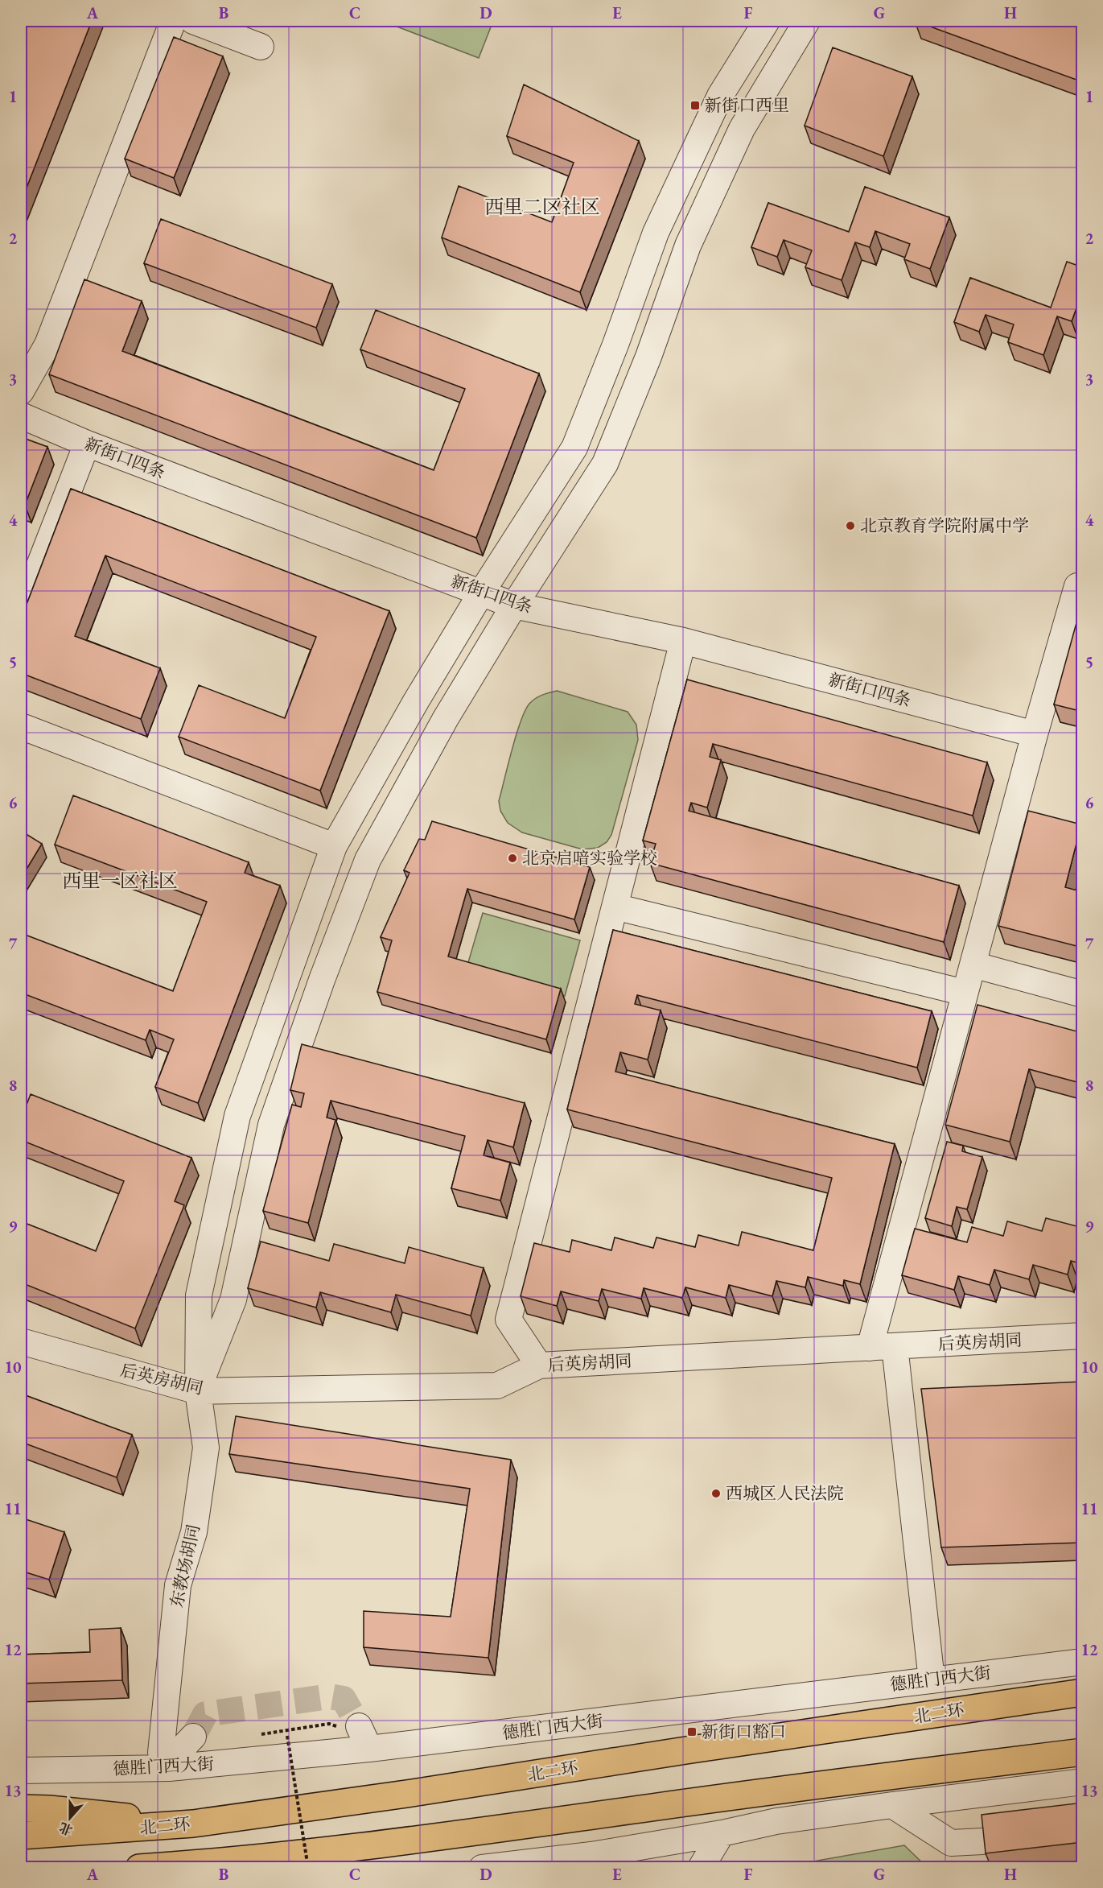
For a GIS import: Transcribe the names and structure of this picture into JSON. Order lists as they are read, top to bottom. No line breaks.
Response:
{"streets":{"highway":["北二环"],"street":["新街口四条","后英房胡同","东教场胡同","德胜门西大街"]},"crossings":[["新街口四条","东教场胡同"],["后英房胡同","东教场胡同"],["东教场胡同","德胜门西大街"]],"districts":["西里二区社区","西里一区社区"],"places":{"transit":["新街口西里","新街口豁口"],"other":["北京教育学院附属中学","北京启喑实验学校","西城区人民法院"]},"north":"bottom","grid":{"columns":["A","B","C","D","E","F","G","H"],"rows":["1","2","3","4","5","6","7","8","9","10","11","12","13"]}}
